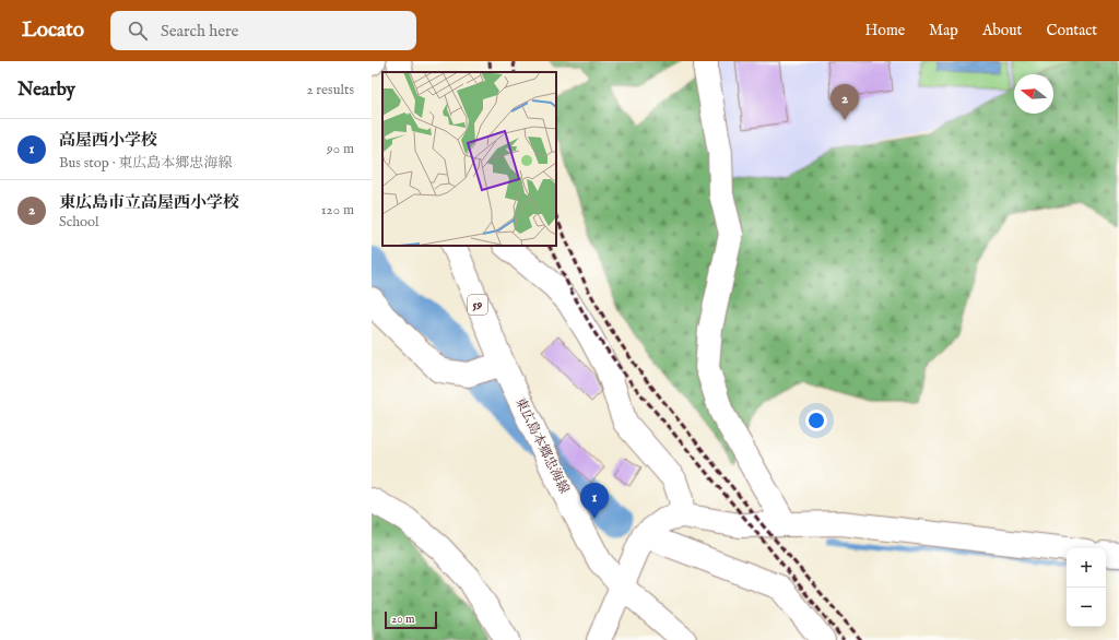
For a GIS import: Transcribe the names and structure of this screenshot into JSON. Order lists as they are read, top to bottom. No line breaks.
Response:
{"streets":{"street":["59","東広島本郷忠海線"]},"scale_bar":"20 m","north":"left","page":{"header":"Locato","search":"Search here","nav":["Home","Map","About","Contact"],"heading":["Nearby","2 results"],"pins":["2","1"],"list":[{"mark":"1","name":"高屋西小学校","note":"Bus stop · 東広島本郷忠海線","value":"90 m"},{"mark":"2","name":"東広島市立高屋西小学校","note":"School","value":"120 m"}],"map_buttons":["+","−"],"scale":"20 m"}}
